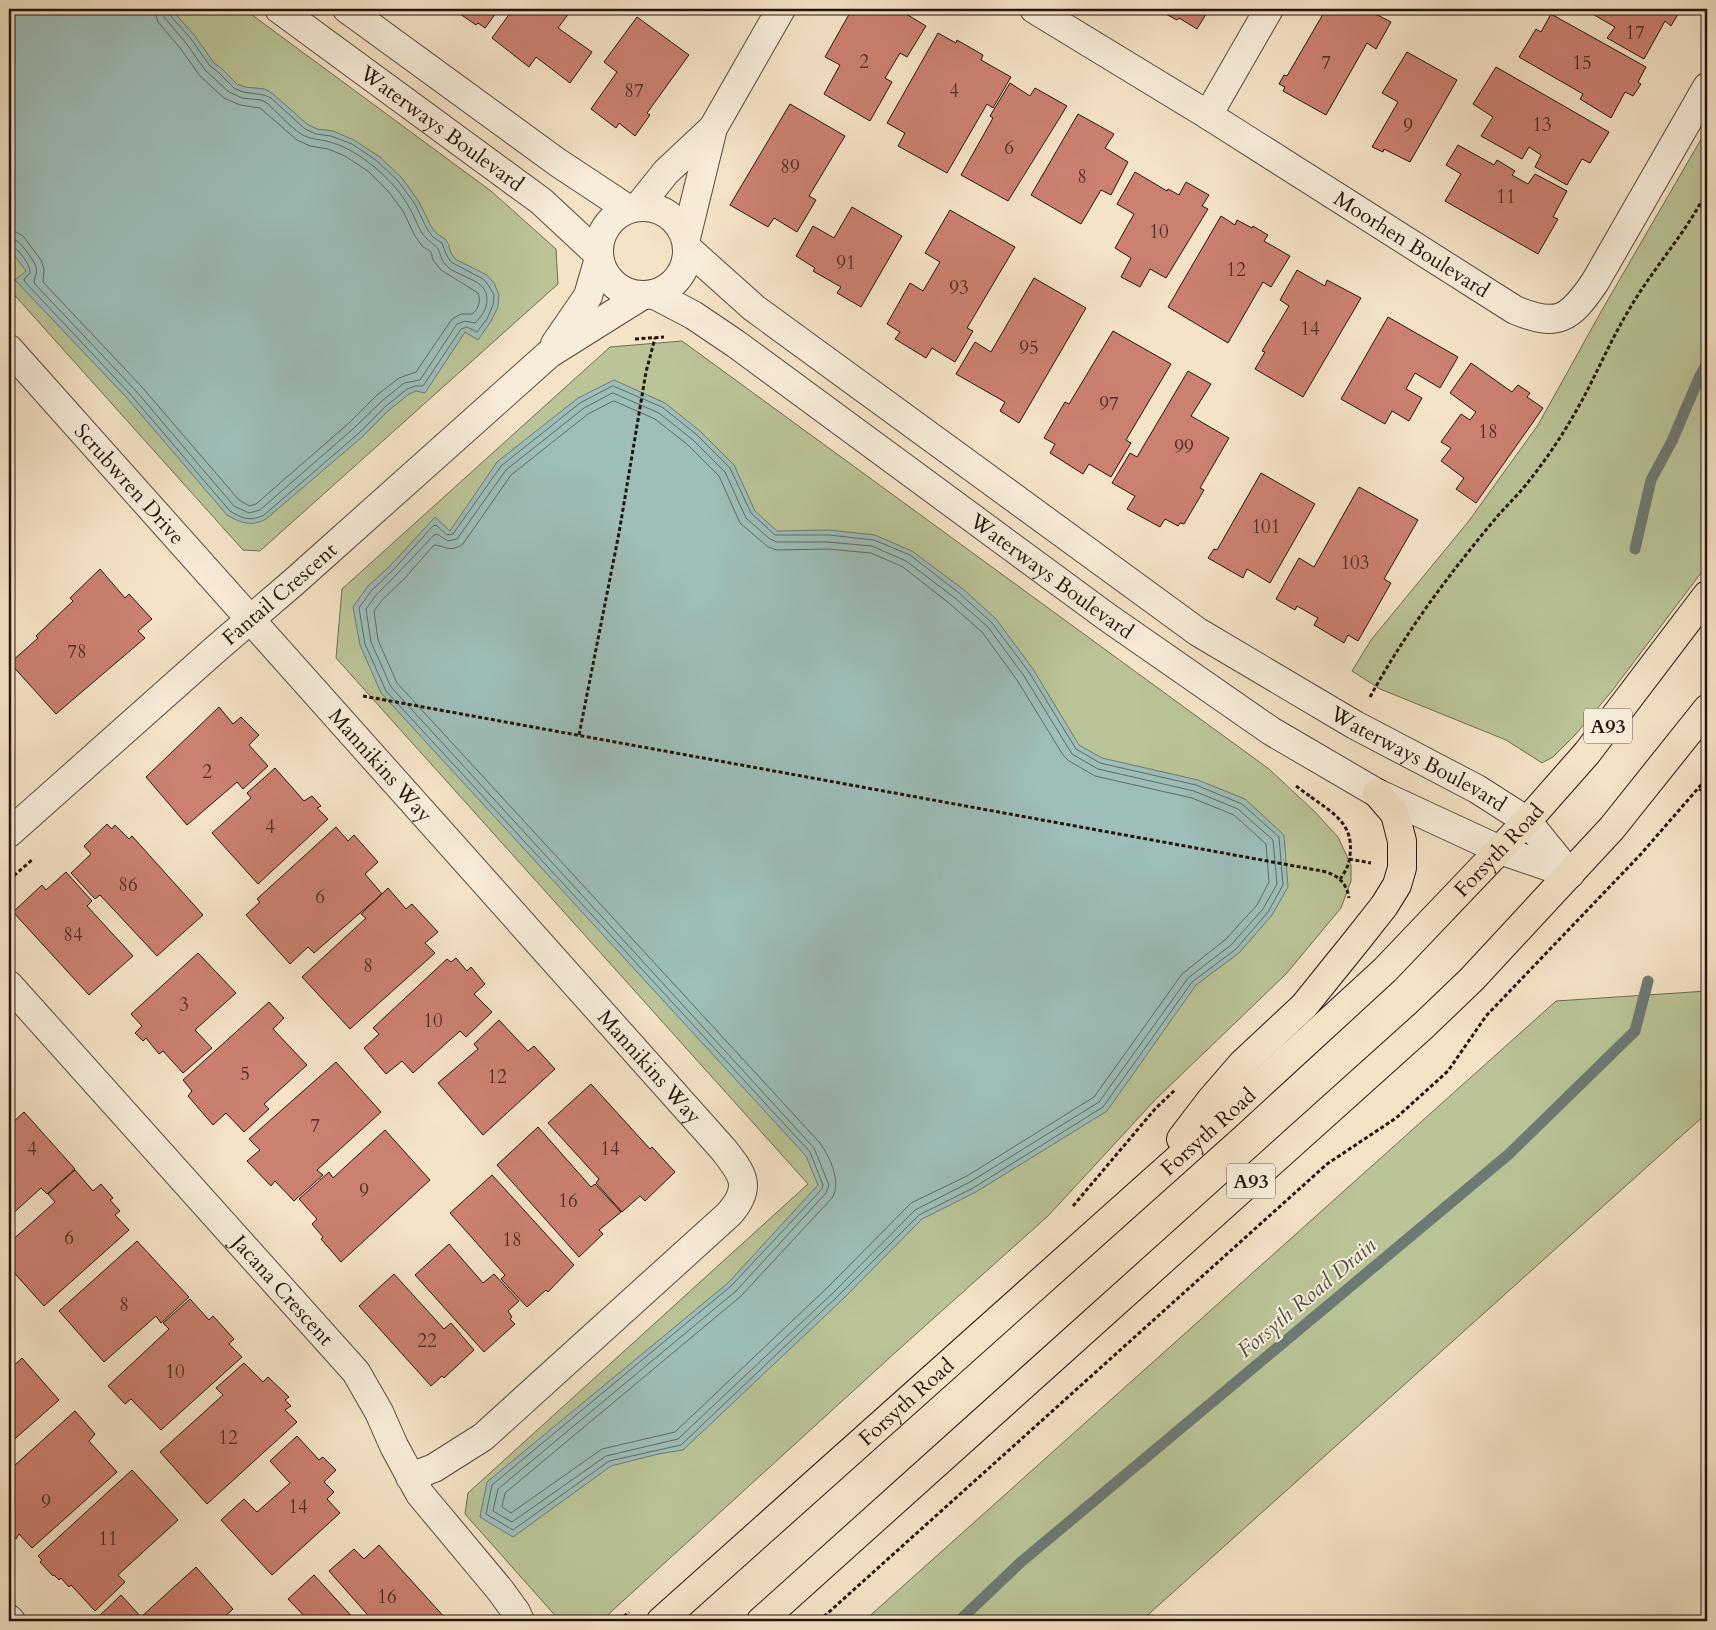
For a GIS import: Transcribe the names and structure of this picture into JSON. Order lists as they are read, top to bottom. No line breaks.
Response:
{"streets":{"highway":["A93","Forsyth Road"],"street":["Waterways Boulevard","Moorhen Boulevard","Scrubwren Drive","Fantail Crescent","Mannikins Way","Jacana Crescent"]},"crossings":[["Waterways Boulevard","Fantail Crescent"],["Waterways Boulevard","A93"],["Waterways Boulevard","Forsyth Road"],["Scrubwren Drive","Fantail Crescent"],["Scrubwren Drive","Mannikins Way"],["Fantail Crescent","Mannikins Way"],["Mannikins Way","Jacana Crescent"]],"water":["Forsyth Road Drain"],"house_numbers":["17","2","7","15","87","4","13","9","6","89","8","11","10","91","12","93","14","95","97","18","99","101","103","78","2","4","86","6","84","8","3","10","5","12","7","4","14","9","16","6","18","8","22","10","12","9","14","11","16"]}
